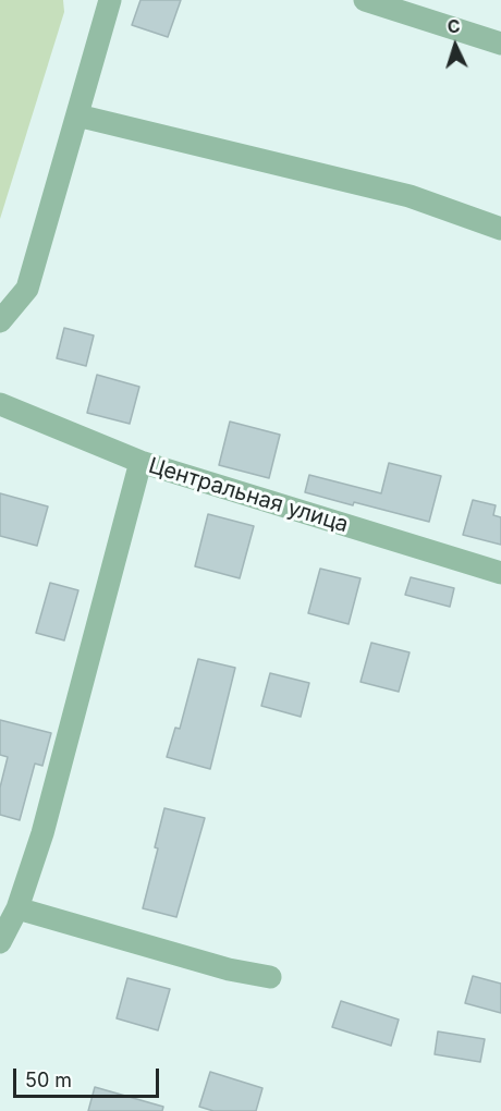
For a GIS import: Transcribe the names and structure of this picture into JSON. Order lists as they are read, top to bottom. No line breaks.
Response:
{"streets":{"street":["Центральная улица"]},"scale_bar":"50 m","north":"top"}
